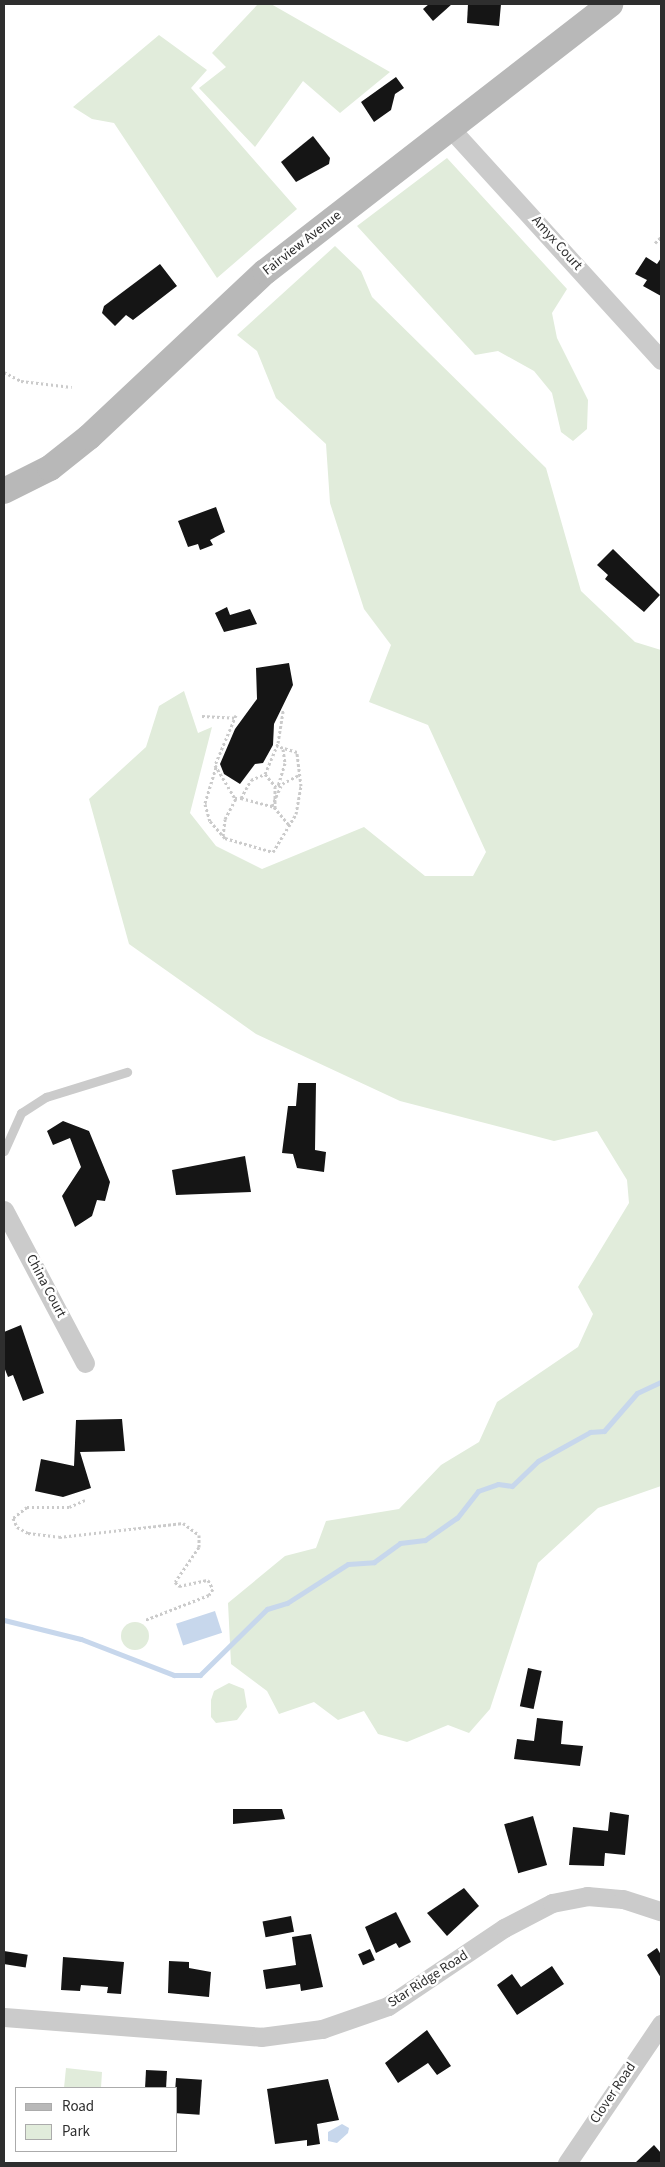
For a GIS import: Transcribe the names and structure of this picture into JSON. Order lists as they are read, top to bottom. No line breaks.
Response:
{"streets":{"main road":["Fairview Avenue"],"street":["Amyx Court","China Court","Star Ridge Road","Clover Road"]},"crossings":[["Fairview Avenue","Amyx Court"]],"legend":["Road","Park"]}
